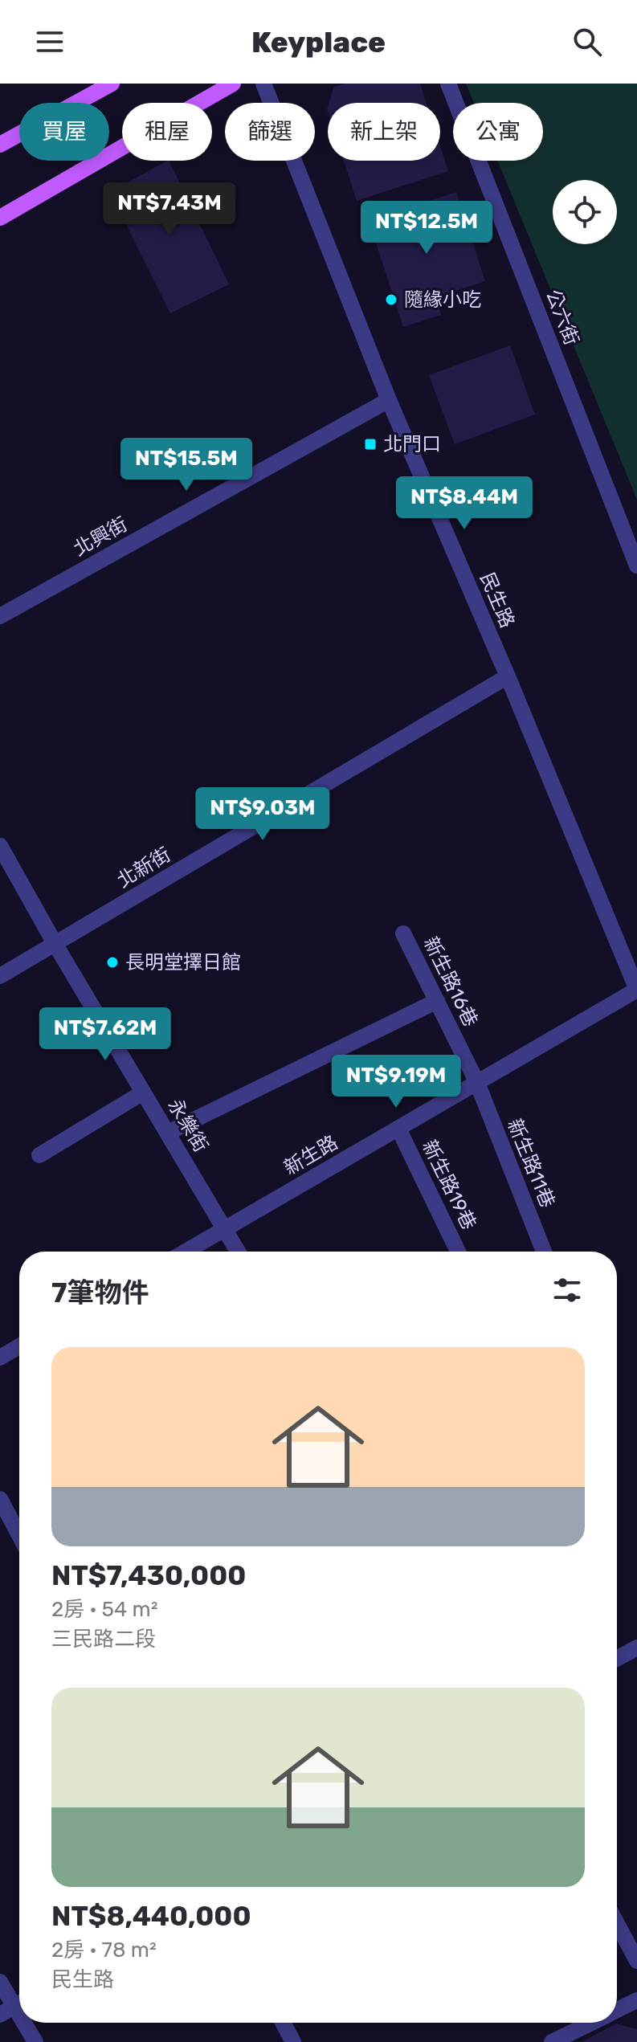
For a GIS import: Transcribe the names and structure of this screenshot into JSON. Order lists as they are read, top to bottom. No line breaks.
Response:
{"streets":{"street":["公六街","北興街","民生路","北新街","新生路16巷","永樂街","新生路","新生路11巷","新生路19巷"]},"crossings":[["北興街","民生路"],["民生路","北新街"],["民生路","新生路"],["北新街","永樂街"],["新生路16巷","新生路"],["新生路16巷","新生路11巷"],["永樂街","新生路"],["新生路","新生路11巷"],["新生路","新生路19巷"]],"places":{"other":["隨緣小吃","長明堂擇日館"],"transit":["北門口"]},"page":{"header":"Keyplace","chip":["買屋","租屋","篩選","新上架","公寓"],"price":["NT$7.43M","NT$12.5M","NT$15.5M","NT$8.44M","NT$9.03M","NT$7.62M","NT$9.19M"],"heading":"7筆物件","list":[{"name":"NT$7,430,000","note":"2房 · 54 m² · 三民路二段"},{"name":"NT$8,440,000","note":"2房 · 78 m² · 民生路"}]}}
